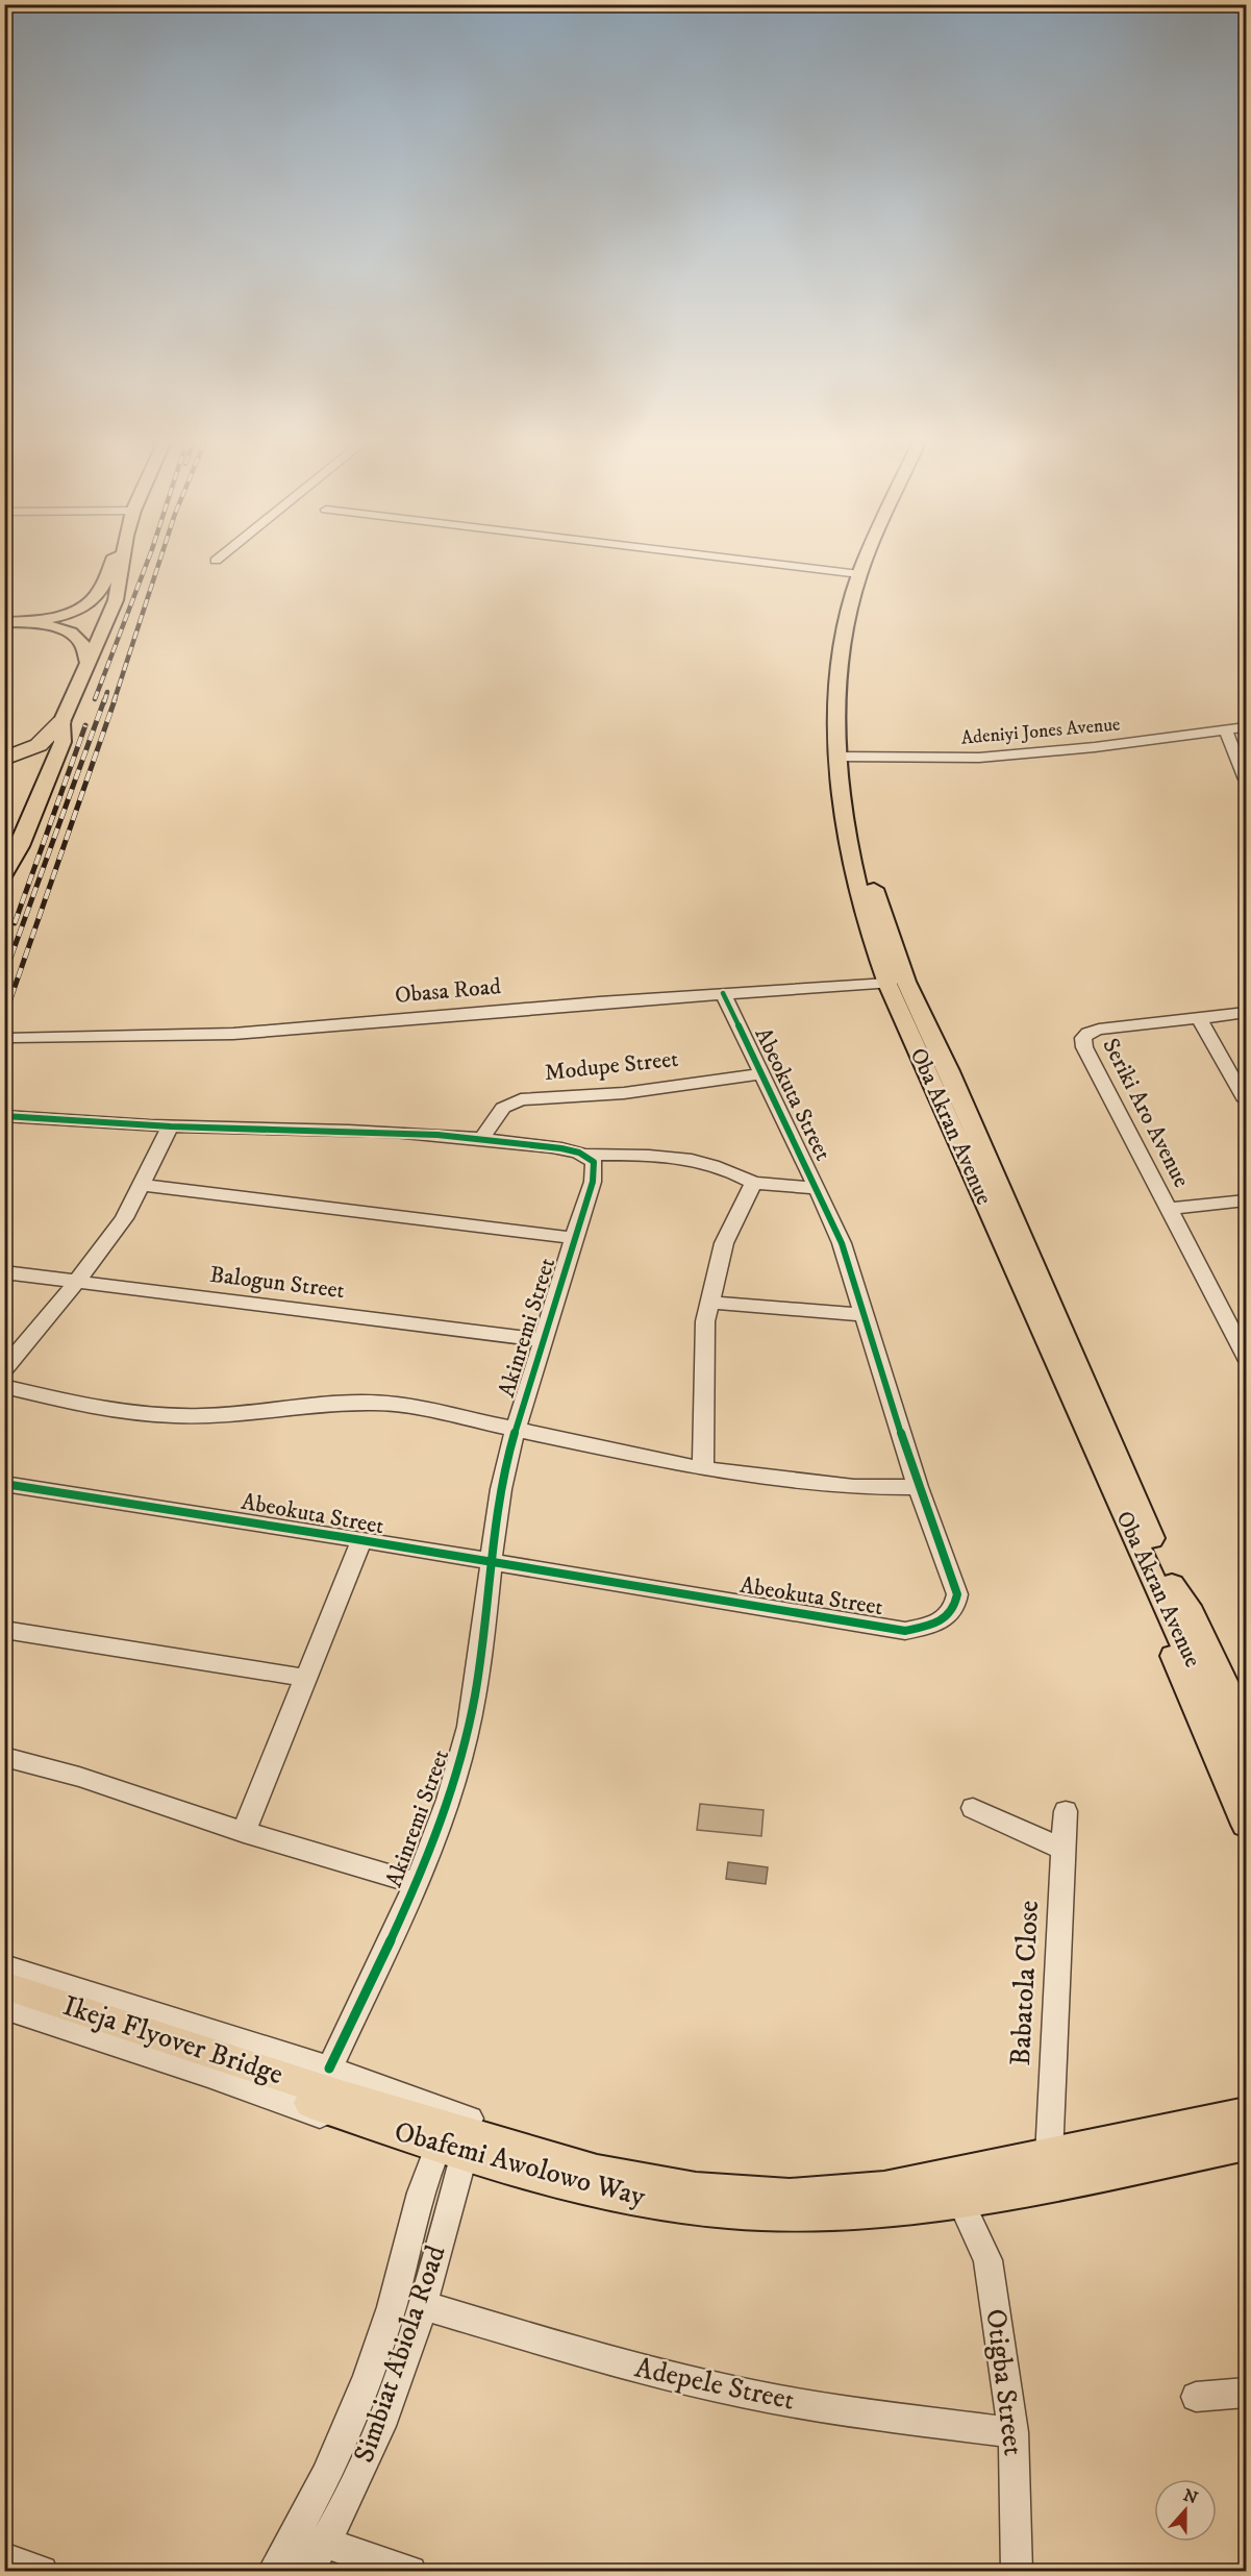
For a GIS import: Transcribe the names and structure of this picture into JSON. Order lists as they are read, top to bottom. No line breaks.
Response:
{"streets":{"main road":["Oba Akran Avenue","Ikeja Flyover Bridge","Obafemi Awolowo Way"],"street":["Adeniyi Jones Avenue","Obasa Road","Modupe Street","Abeokuta Street","Seriki Aro Avenue","Balogun Street","Akinremi Street","Babatola Close","Simbiat Abiola Road","Otigba Street","Adepele Street"]},"crossings":[["Adeniyi Jones Avenue","Oba Akran Avenue"],["Obasa Road","Abeokuta Street"],["Obasa Road","Oba Akran Avenue"],["Modupe Street","Abeokuta Street"],["Abeokuta Street","Akinremi Street"],["Balogun Street","Akinremi Street"],["Akinremi Street","Ikeja Flyover Bridge"],["Akinremi Street","Obafemi Awolowo Way"],["Ikeja Flyover Bridge","Obafemi Awolowo Way"],["Simbiat Abiola Road","Adepele Street"],["Otigba Street","Adepele Street"]],"north":"top"}
